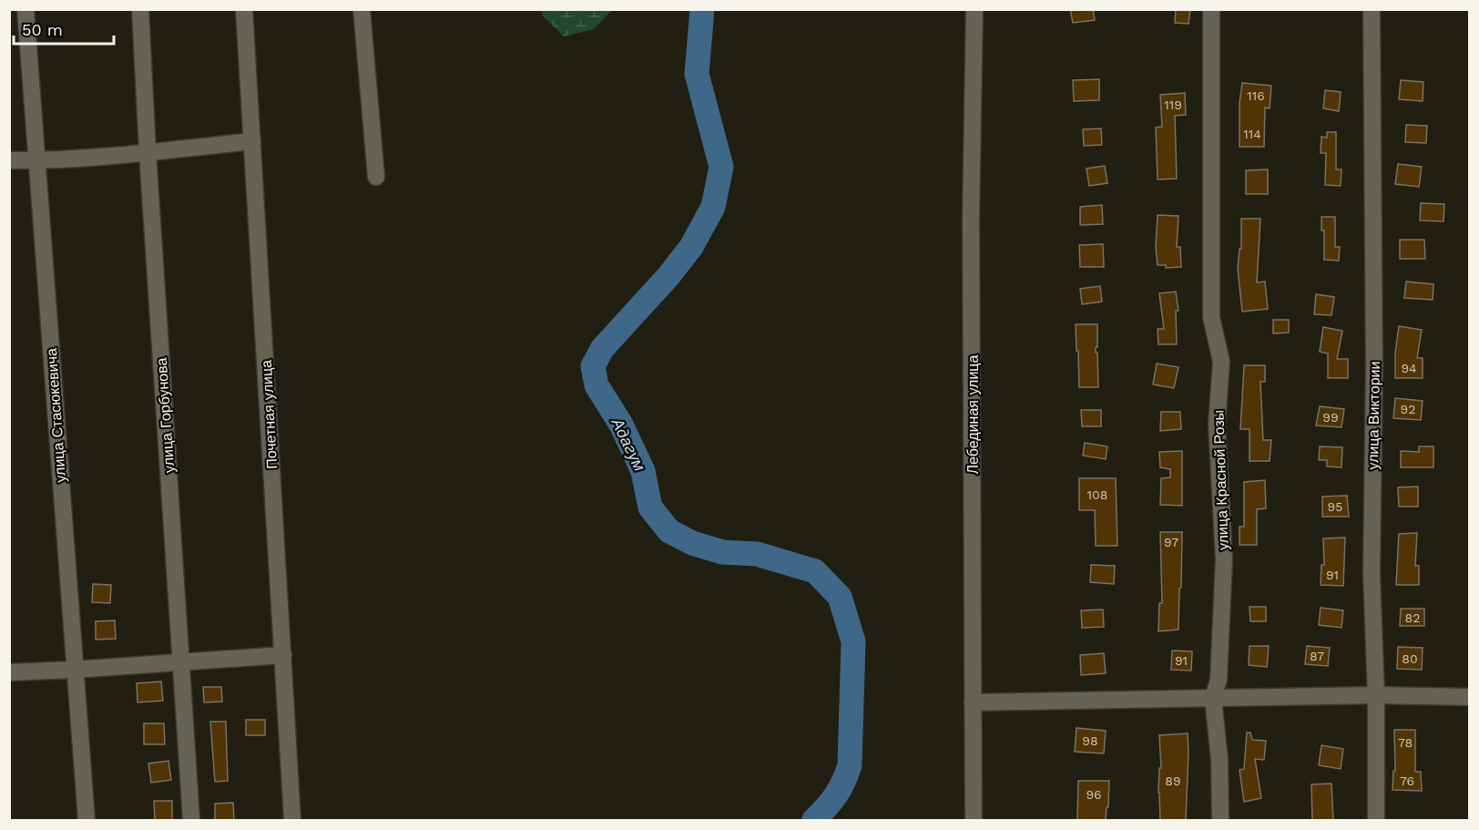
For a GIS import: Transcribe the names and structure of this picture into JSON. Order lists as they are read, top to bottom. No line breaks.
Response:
{"streets":{"street":["Почетная улица","Лебединая улица","улица Стасюкевича","улица Горбунова","улица Виктории","улица Красной Розы"]},"water":["Адагум"],"house_numbers":["116","119","114","94","92","99","108","95","97","91","82","87","80","91","98","78","89","76","96"],"scale_bar":"50 m"}
